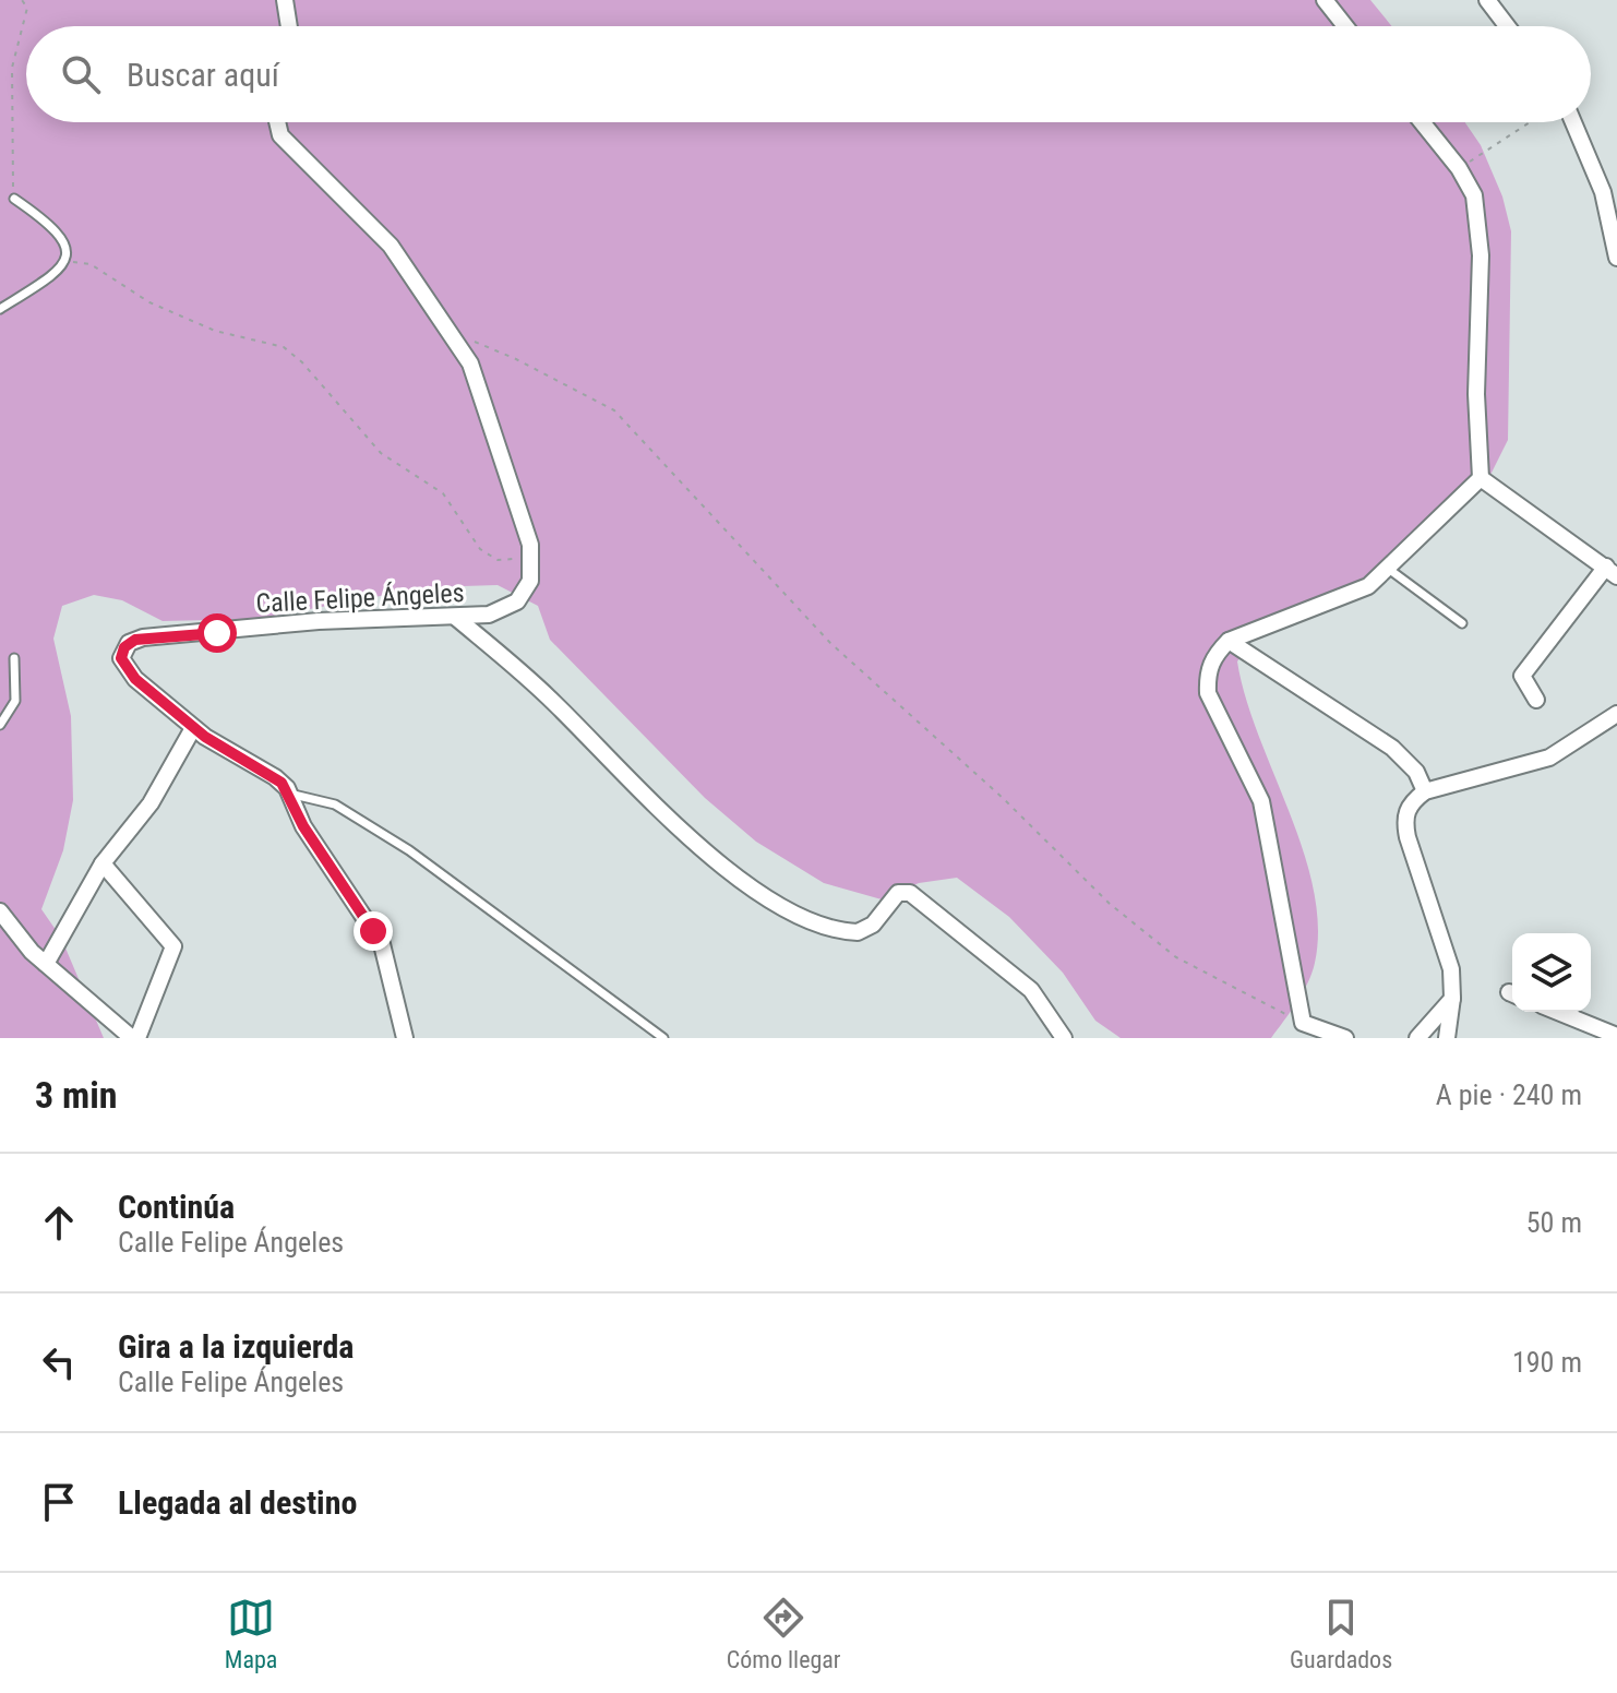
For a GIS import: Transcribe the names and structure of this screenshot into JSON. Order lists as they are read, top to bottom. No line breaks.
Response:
{"streets":{"street":["Calle Felipe Ángeles"]},"page":{"search":"Buscar aquí","heading":["3 min","A pie · 240 m"],"list":[["Continúa","Calle Felipe Ángeles","50 m"],["Gira a la izquierda","Calle Felipe Ángeles","190 m"],"Llegada al destino"],"nav":["Mapa","Cómo llegar","Guardados"]}}
